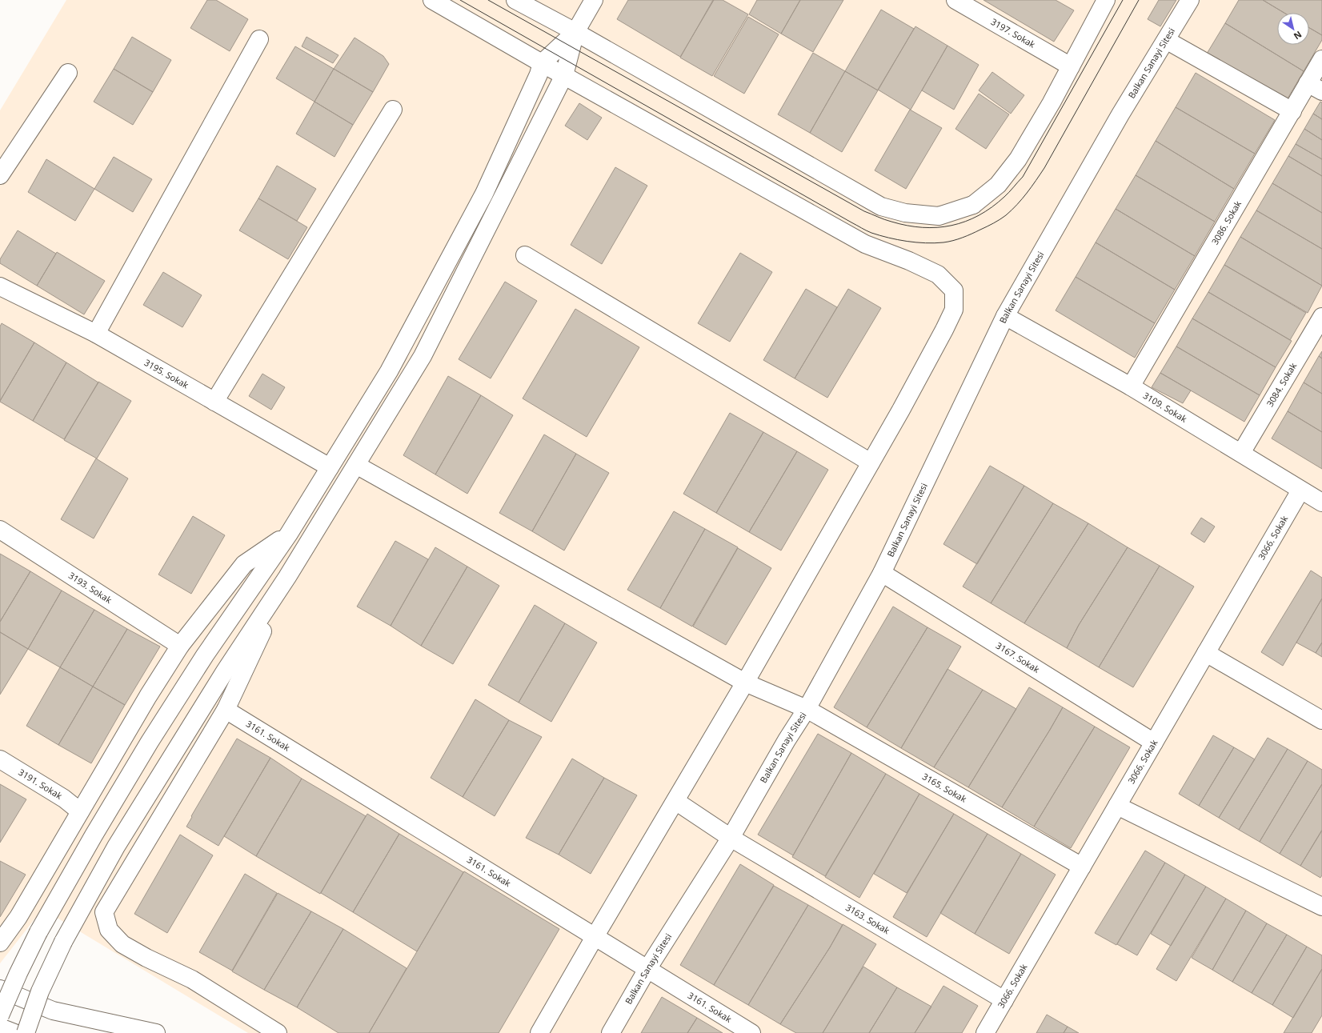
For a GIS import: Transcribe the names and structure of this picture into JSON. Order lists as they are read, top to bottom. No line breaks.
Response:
{"streets":{"main road":["3197. Sokak","Balkan Sanayi Sitesi","3086. Sokak","3195. Sokak","3084. Sokak","3109. Sokak","3066. Sokak","3193. Sokak","3167. Sokak","3161. Sokak","3191. Sokak","3165. Sokak","3163. Sokak"]},"crossings":[["Balkan Sanayi Sitesi","3109. Sokak"],["Balkan Sanayi Sitesi","3167. Sokak"],["Balkan Sanayi Sitesi","3161. Sokak"],["Balkan Sanayi Sitesi","3165. Sokak"],["Balkan Sanayi Sitesi","3163. Sokak"],["3086. Sokak","3109. Sokak"],["3084. Sokak","3109. Sokak"],["3109. Sokak","3066. Sokak"],["3066. Sokak","3167. Sokak"],["3066. Sokak","3165. Sokak"],["3066. Sokak","3163. Sokak"]],"north":"bottom right"}
